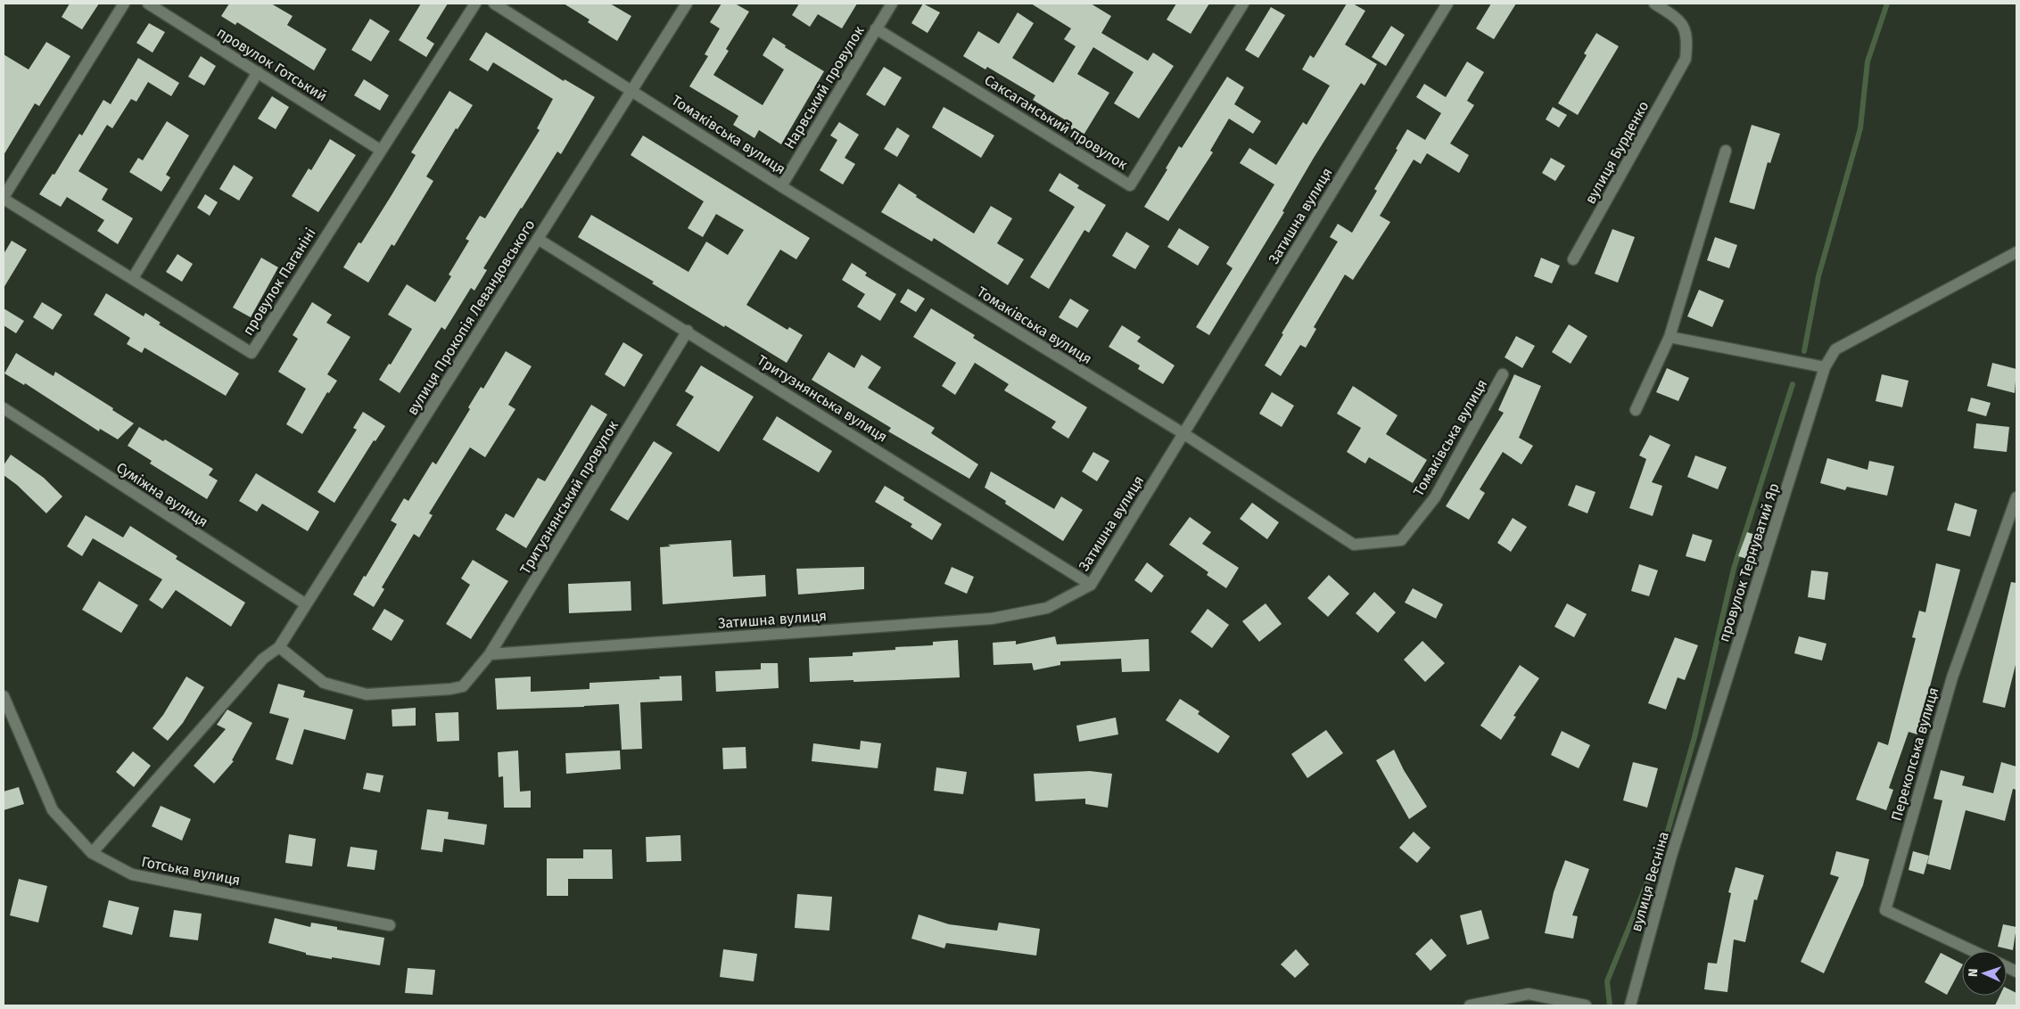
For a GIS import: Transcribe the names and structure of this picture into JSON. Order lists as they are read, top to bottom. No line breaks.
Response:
{"streets":{"street":["провулок Готський","Нарвський провулок","Саксаганський провулок","Томаківська вулиця","вулиця Бурденко","Затишна вулиця","провулок Паганіні","вулиця Прокопія Левандовського","Тритузнянська вулиця","Суміжна вулиця","Тритузнянський провулок","провулок Тернуватий Яр","Перекопська вулиця","Готська вулиця","вулиця Весніна"]},"crossings":[["провулок Готський","провулок Паганіні"],["Нарвський провулок","Саксаганський провулок"],["Нарвський провулок","Томаківська вулиця"],["Томаківська вулиця","Затишна вулиця"],["Томаківська вулиця","вулиця Прокопія Левандовського"],["Затишна вулиця","Тритузнянська вулиця"],["Затишна вулиця","Тритузнянський провулок"],["вулиця Прокопія Левандовського","Тритузнянська вулиця"],["вулиця Прокопія Левандовського","Суміжна вулиця"],["вулиця Прокопія Левандовського","Тритузнянський провулок"],["Тритузнянська вулиця","Тритузнянський провулок"],["провулок Тернуватий Яр","вулиця Весніна"]],"north":"left"}
